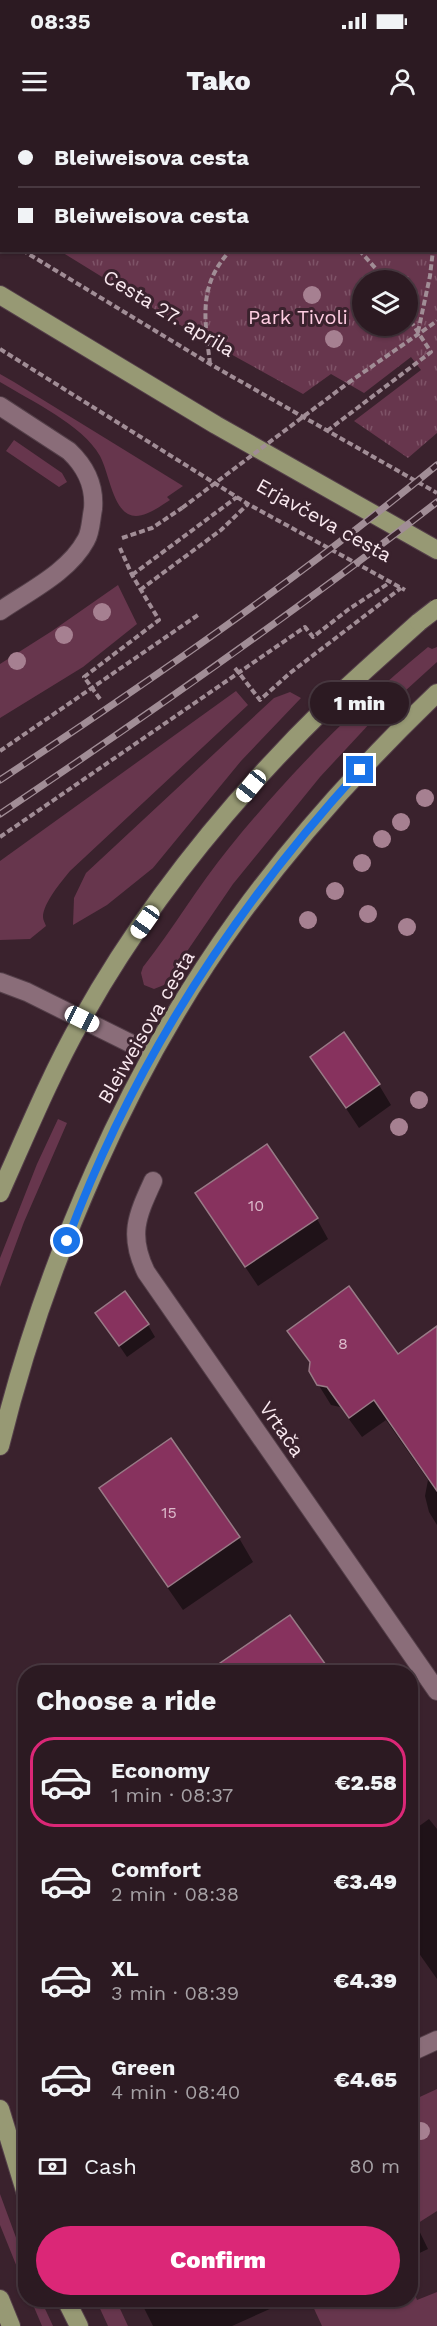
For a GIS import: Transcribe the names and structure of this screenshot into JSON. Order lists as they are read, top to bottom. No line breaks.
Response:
{"streets":{"main road":["Erjavčeva cesta","Bleiweisova cesta"],"street":["Vrtača"],"path":["Cesta 27. aprila"]},"parks":["Park Tivoli"],"house_numbers":["10","8","15"],"page":{"status":"08:35","header":"Tako","banner":["Bleiweisova cesta","Bleiweisova cesta"],"bubble":"1 min","heading":"Choose a ride","list":[{"name":"Economy","note":"1 min · 08:37","value":"€2.58"},{"name":"Comfort","note":"2 min · 08:38","value":"€3.49"},{"name":"XL","note":"3 min · 08:39","value":"€4.39"},{"name":"Green","note":"4 min · 08:40","value":"€4.65"}],"pay":["Cash","80 m"],"buttons":"Confirm"}}
